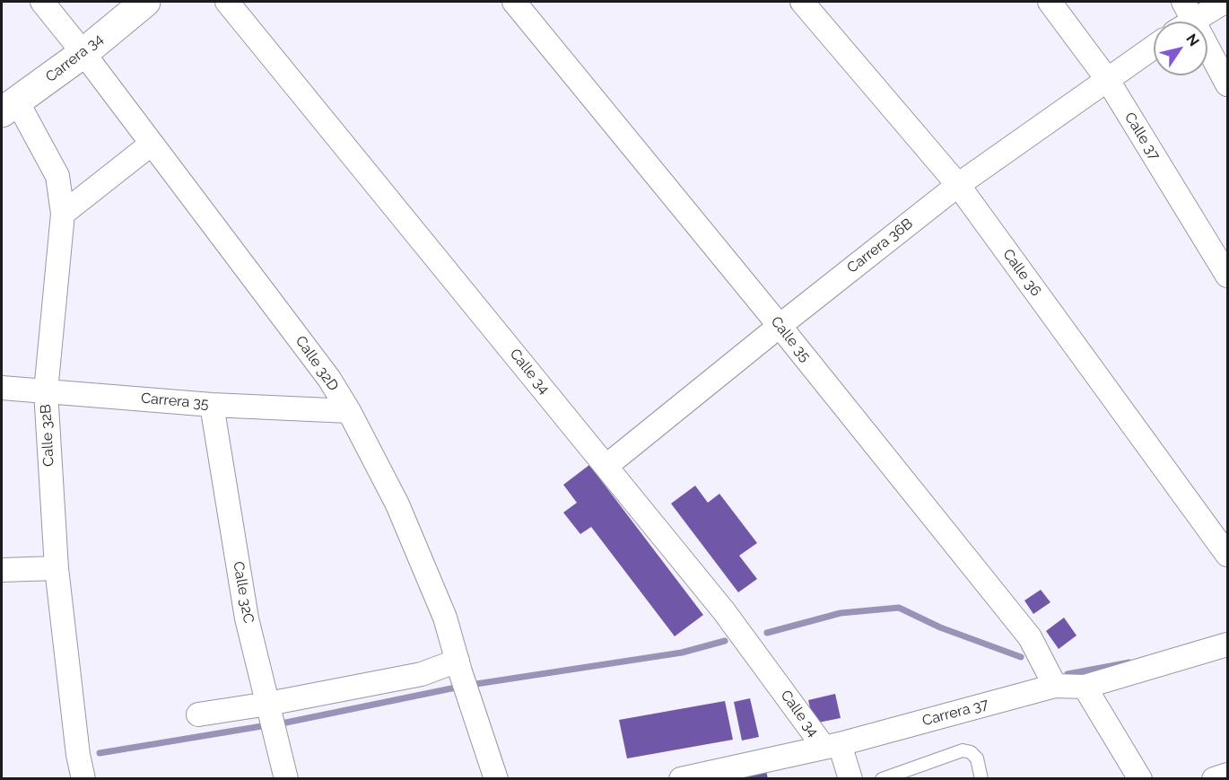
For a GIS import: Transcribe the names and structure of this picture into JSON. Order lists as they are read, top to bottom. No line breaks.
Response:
{"streets":{"street":["Carrera 34","Calle 37","Carrera 36B","Calle 36","Calle 35","Calle 32D","Calle 34","Carrera 35","Calle 32B","Calle 32C","Carrera 37"]},"crossings":[["Carrera 34","Calle 32D"],["Carrera 34","Calle 32B"],["Calle 37","Carrera 36B"],["Carrera 36B","Calle 36"],["Carrera 36B","Calle 35"],["Carrera 36B","Calle 34"],["Calle 35","Carrera 37"],["Calle 32D","Carrera 35"],["Calle 34","Carrera 37"],["Carrera 35","Calle 32B"],["Carrera 35","Calle 32C"]],"north":"top right"}
